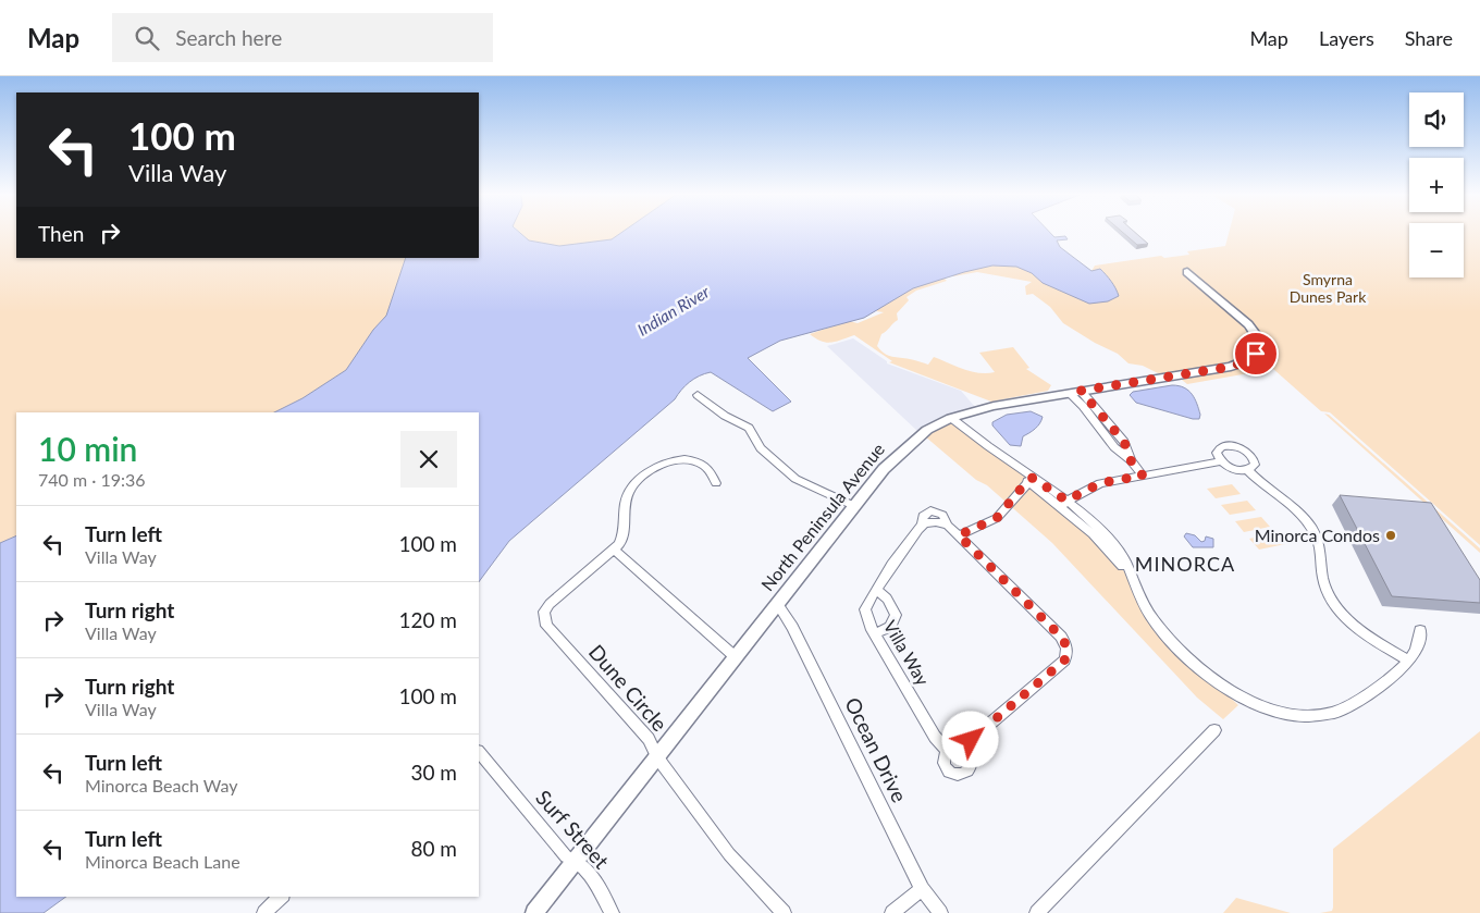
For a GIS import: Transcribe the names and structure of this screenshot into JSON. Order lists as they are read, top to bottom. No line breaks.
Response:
{"streets":{"street":["North Peninsula Avenue","Villa Way","Dune Circle","Ocean Drive","Surf Street"]},"crossings":[["North Peninsula Avenue","Dune Circle"],["North Peninsula Avenue","Ocean Drive"],["North Peninsula Avenue","Surf Street"]],"districts":["MINORCA"],"water":["Indian River"],"parks":["Smyrna Dunes Park"],"places":["Minorca Condos"],"page":{"header":"Map","search":"Search here","nav":["Map","Layers","Share"],"map_buttons":["+","−"],"turn":["100 m","Villa Way"],"then":"Then","heading":["10 min","740 m · 19:36"],"list":[{"name":"Turn left","note":"Villa Way","value":"100 m"},{"name":"Turn right","note":"Villa Way","value":"120 m"},{"name":"Turn right","note":"Villa Way","value":"100 m"},{"name":"Turn left","note":"Minorca Beach Way","value":"30 m"},{"name":"Turn left","note":"Minorca Beach Lane","value":"80 m"}]}}
